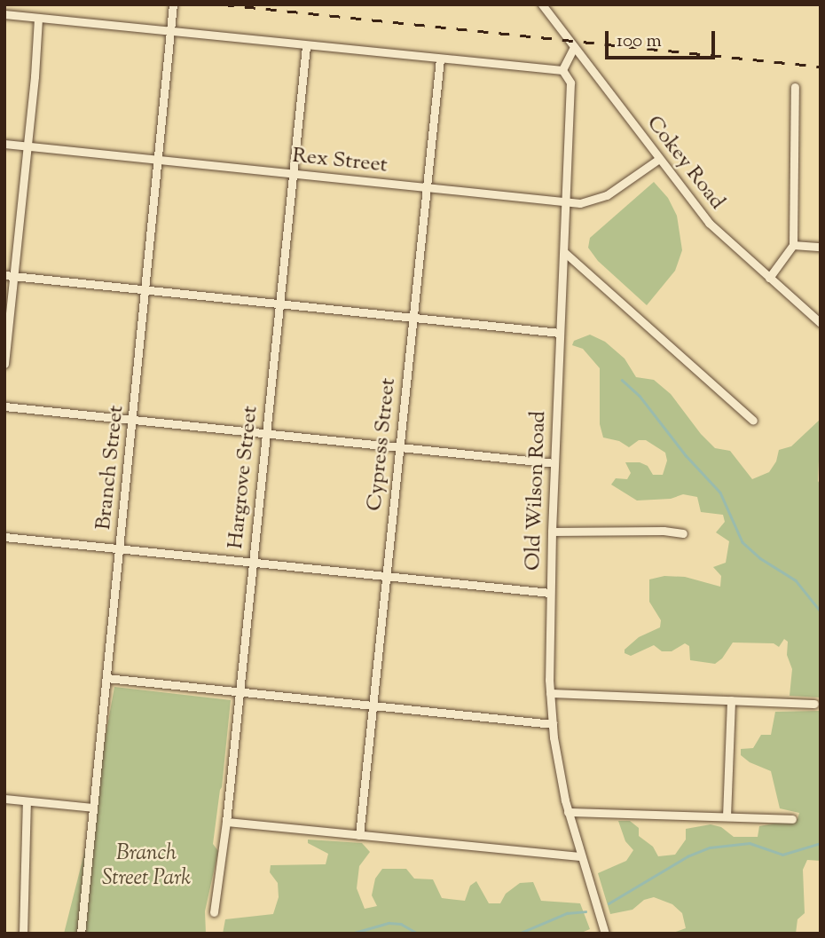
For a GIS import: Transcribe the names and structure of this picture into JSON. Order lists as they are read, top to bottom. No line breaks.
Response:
{"streets":{"street":["Rex Street","Cokey Road","Cypress Street","Branch Street","Hargrove Street","Old Wilson Road"]},"crossings":[["Rex Street","Cokey Road"],["Rex Street","Cypress Street"],["Rex Street","Branch Street"],["Rex Street","Hargrove Street"],["Rex Street","Old Wilson Road"]],"parks":["Branch Street Park"],"scale_bar":"100 m"}
